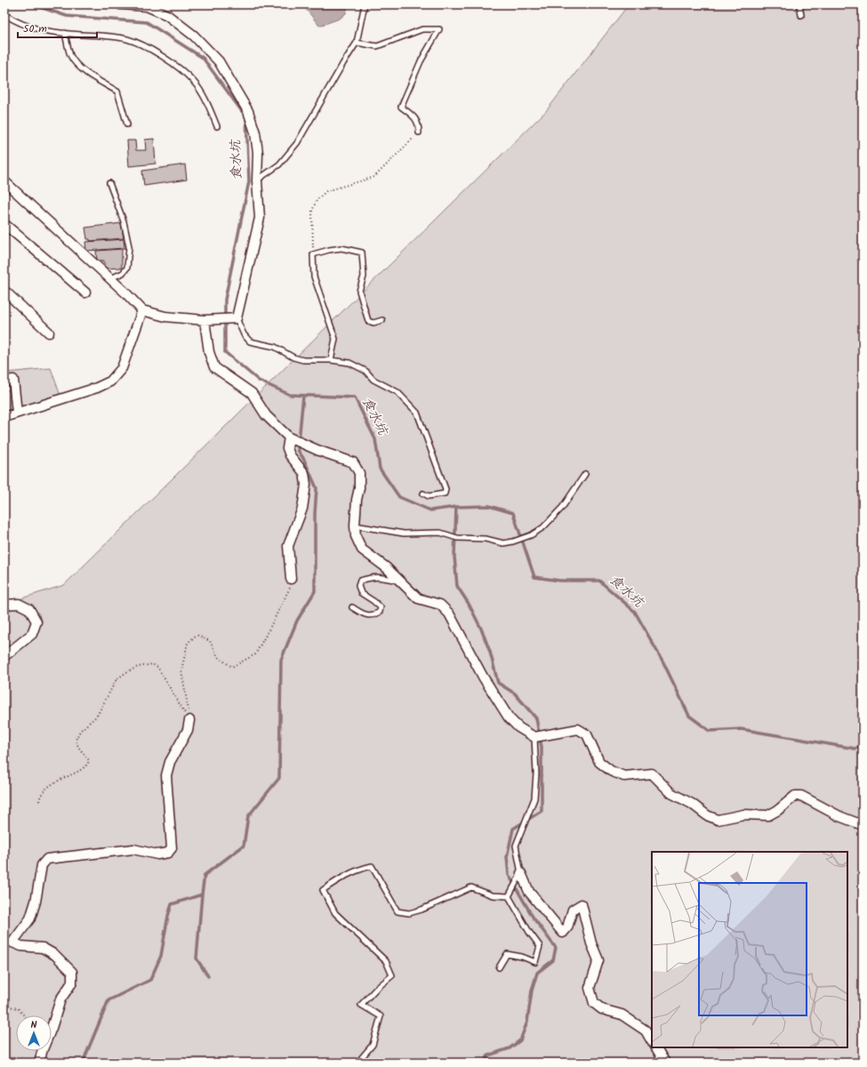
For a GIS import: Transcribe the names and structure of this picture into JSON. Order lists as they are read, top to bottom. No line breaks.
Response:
{"water":["食水坑"],"scale_bar":"50 m","north":"top"}
